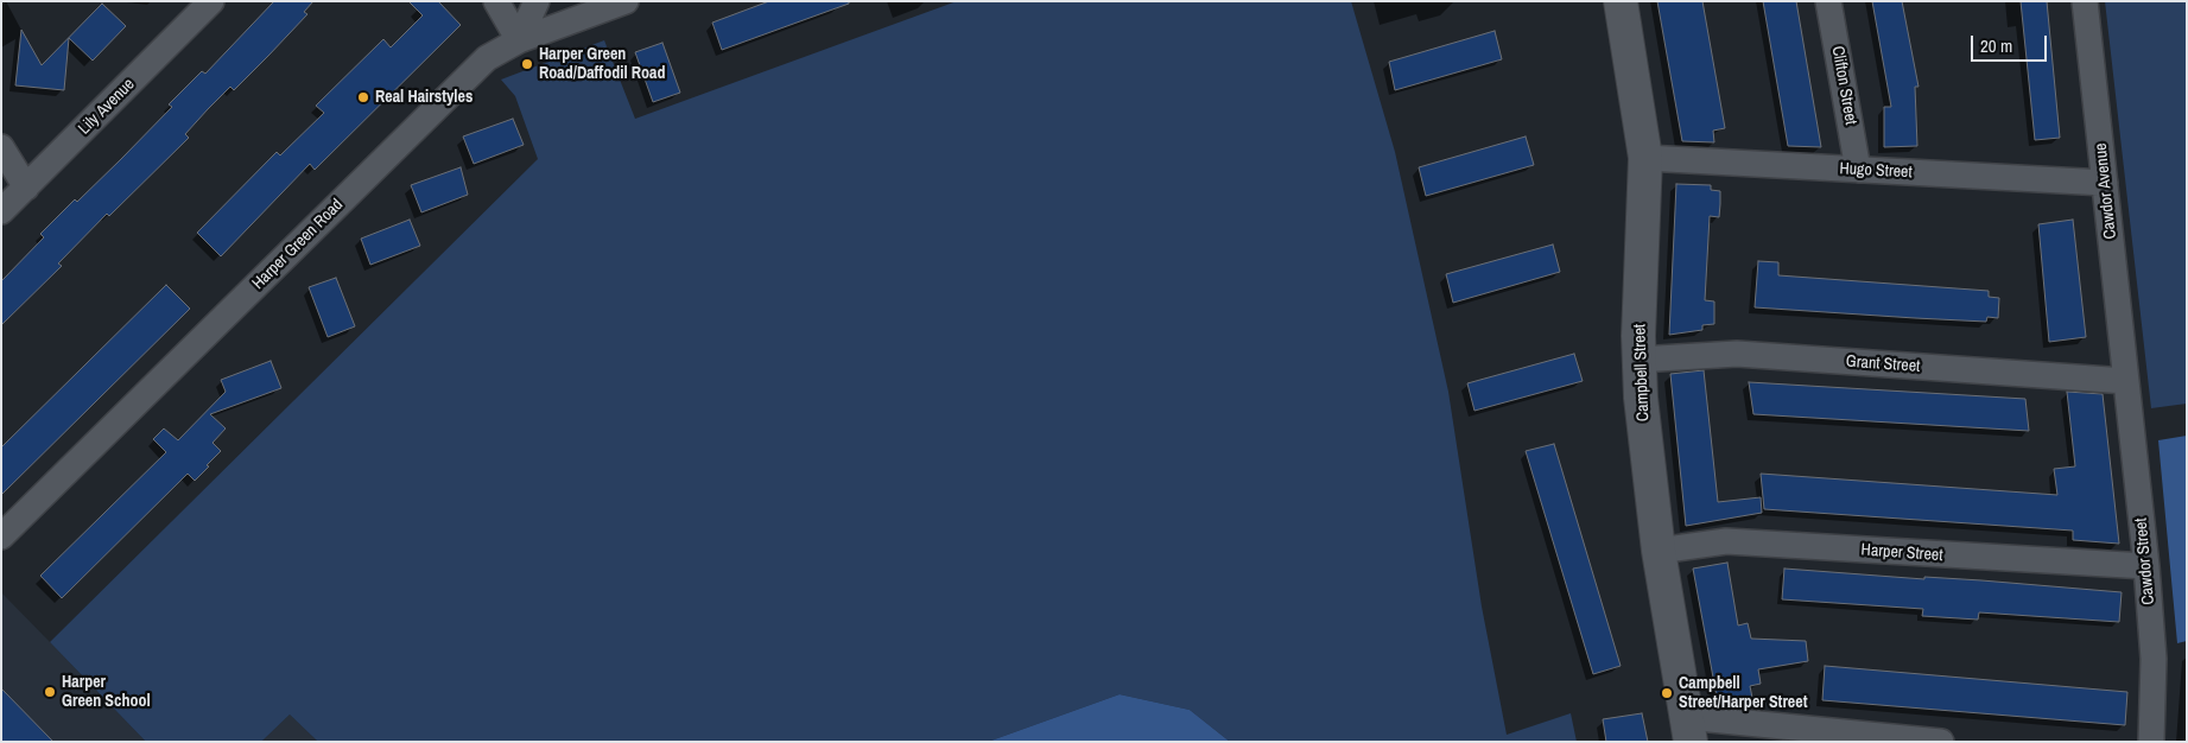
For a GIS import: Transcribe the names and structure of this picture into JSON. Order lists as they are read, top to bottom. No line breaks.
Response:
{"streets":{"street":["Clifton Street","Lily Avenue","Hugo Street","Cawdor Avenue","Harper Green Road","Grant Street","Campbell Street","Harper Street","Cawdor Street"]},"crossings":[["Clifton Street","Hugo Street"],["Hugo Street","Cawdor Avenue"],["Hugo Street","Campbell Street"],["Cawdor Avenue","Grant Street"],["Cawdor Avenue","Cawdor Street"],["Grant Street","Campbell Street"],["Grant Street","Cawdor Street"],["Campbell Street","Harper Street"],["Harper Street","Cawdor Street"]],"places":["Harper Green Road/Daffodil Road","Real Hairstyles","Harper Green School","Campbell Street/Harper Street"],"scale_bar":"20 m"}
